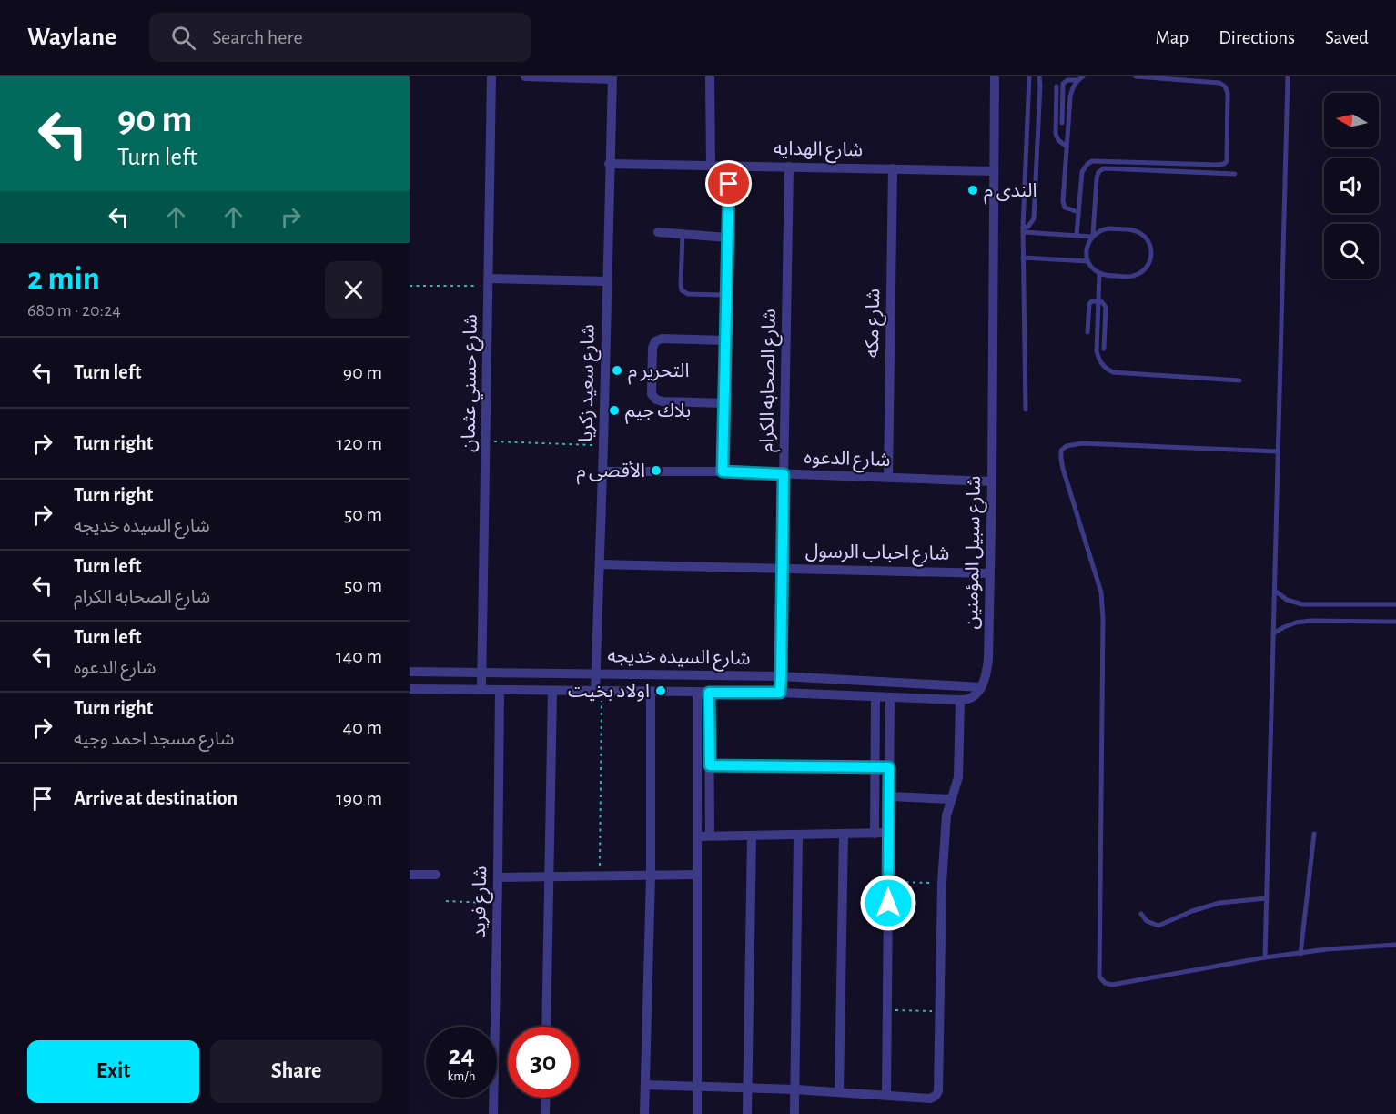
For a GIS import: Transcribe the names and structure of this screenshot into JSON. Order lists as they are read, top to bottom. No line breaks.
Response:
{"streets":{"street":["شارع الهدايه","شارع مكه","شارع الصحابه الكرام","شارع حسني عثمان","شارع سعيد زكريا","شارع الدعوه","شارع احباب الرسول","شارع سبيل المؤمنين","شارع السيده خديجه","شارع فريد"]},"crossings":[["شارع الهدايه","شارع مكه"],["شارع الهدايه","شارع الصحابه الكرام"],["شارع الهدايه","شارع سعيد زكريا"],["شارع الهدايه","شارع سبيل المؤمنين"],["شارع مكه","شارع الدعوه"],["شارع الصحابه الكرام","شارع الدعوه"],["شارع الصحابه الكرام","شارع احباب الرسول"],["شارع الصحابه الكرام","شارع السيده خديجه"],["شارع حسني عثمان","شارع السيده خديجه"],["شارع سعيد زكريا","شارع الدعوه"],["شارع سعيد زكريا","شارع احباب الرسول"],["شارع سعيد زكريا","شارع السيده خديجه"],["شارع الدعوه","شارع سبيل المؤمنين"],["شارع احباب الرسول","شارع سبيل المؤمنين"],["شارع سبيل المؤمنين","شارع السيده خديجه"],["شارع السيده خديجه","شارع فريد"]],"places":["الندى م","التحرير م","بلاك جيم","الأقصى م","اولاد بخيت"],"north":"left","page":{"header":"Waylane","search":"Search here","nav":["Map","Directions","Saved"],"turn":["90 m","Turn left"],"heading":["2 min","680 m · 20:24"],"list":[{"name":"Turn left","value":"90 m"},{"name":"Turn right","value":"120 m"},{"name":"Turn right","note":"شارع السيده خديجه","value":"50 m"},{"name":"Turn left","note":"شارع الصحابه الكرام","value":"50 m"},{"name":"Turn left","note":"شارع الدعوه","value":"140 m"},{"name":"Turn right","note":"شارع مسجد احمد وجيه","value":"40 m"},{"name":"Arrive at destination","value":"190 m"}],"speed":"24 km/h","limit":"30","buttons":["Exit","Share"]}}
